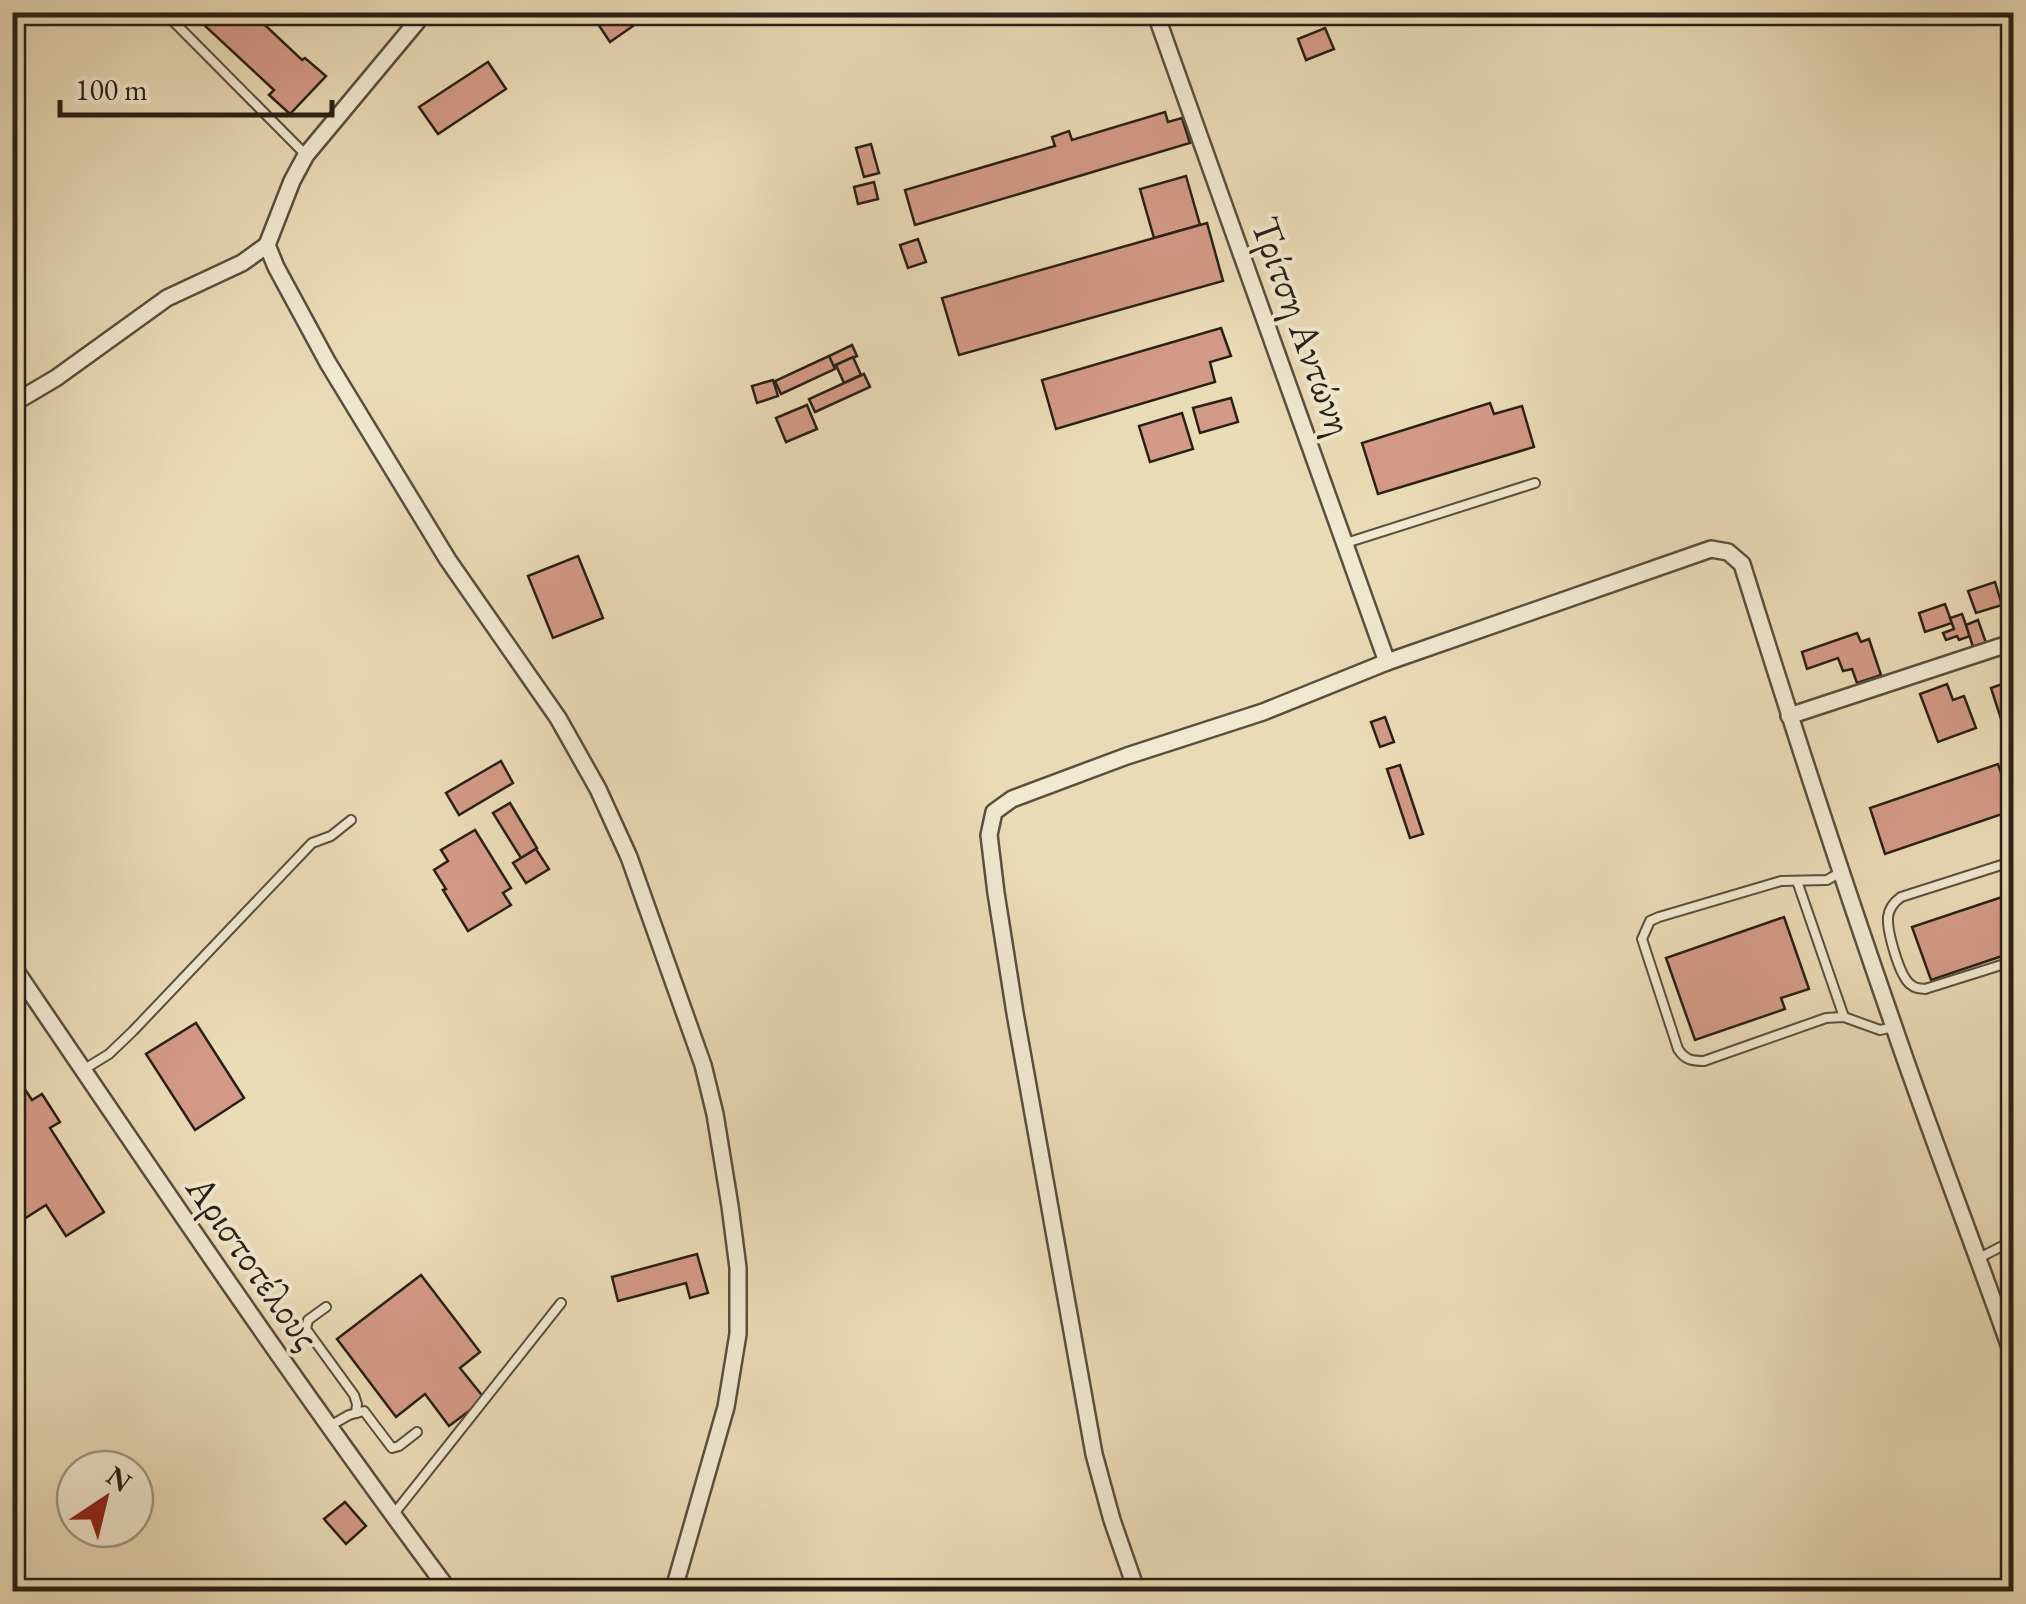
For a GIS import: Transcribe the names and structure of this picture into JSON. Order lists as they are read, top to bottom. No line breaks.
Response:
{"streets":{"street":["Τρίτση Αντώνη","Αριστοτέλους"]},"scale_bar":"100 m","north":"top right"}
